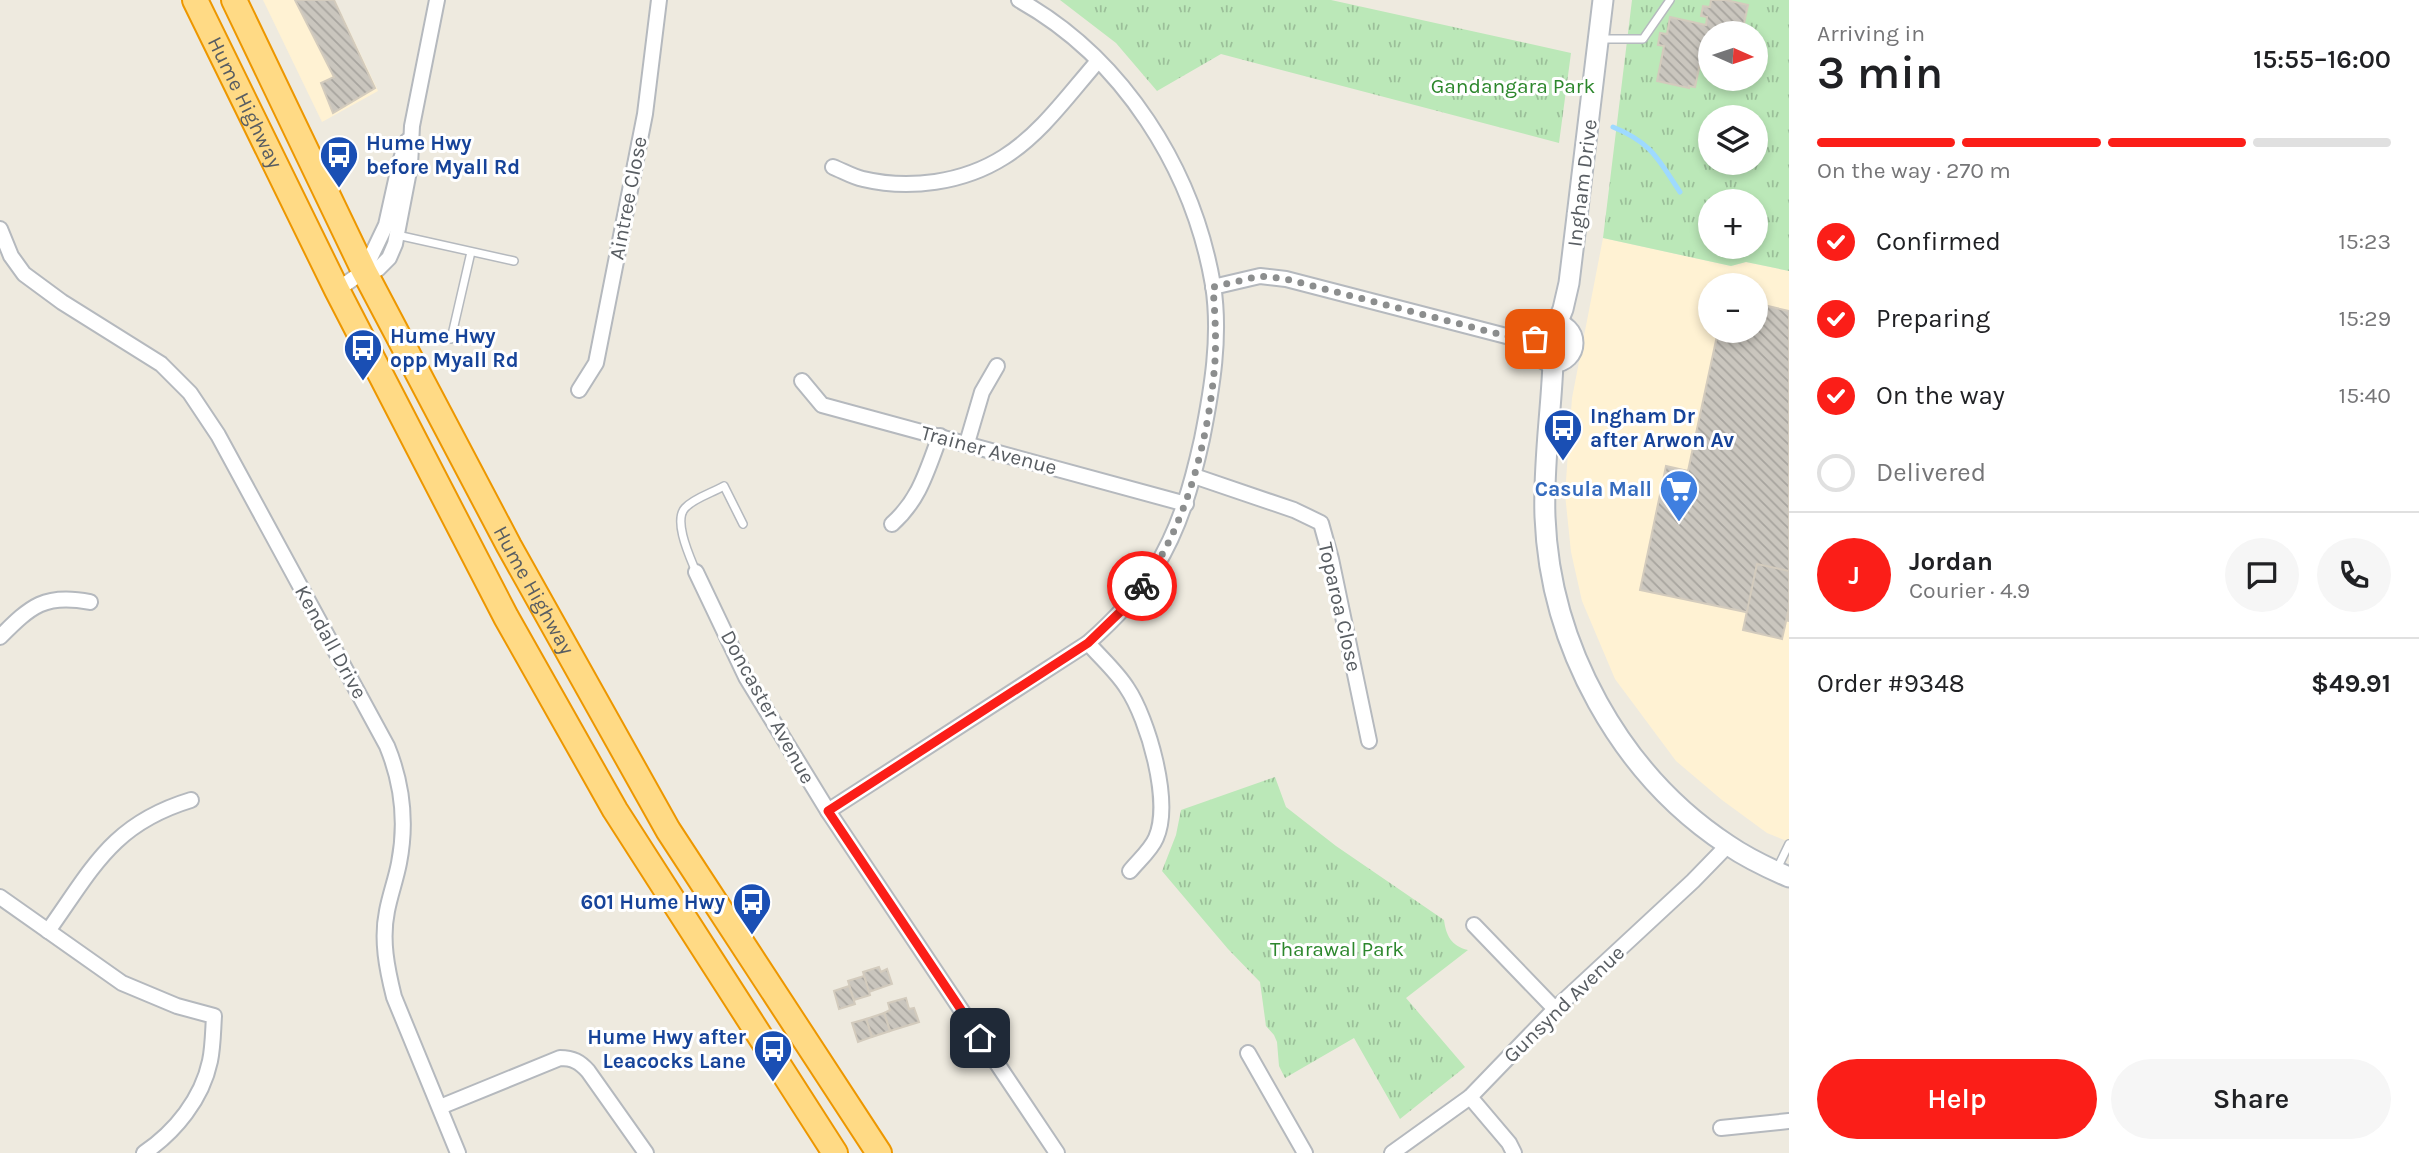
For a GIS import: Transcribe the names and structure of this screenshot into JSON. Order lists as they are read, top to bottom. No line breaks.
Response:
{"streets":{"highway":["Hume Highway"],"street":["Ingham Drive","Aintree Close","Trainer Avenue","Toparoa Close","Kendall Drive","Doncaster Avenue","Gunsynd Avenue"]},"parks":["Gandangara Park","Tharawal Park"],"places":{"bus stop":["Hume Hwy before Myall Rd","Hume Hwy opp Myall Rd","Ingham Dr after Arwon Av","601 Hume Hwy","Hume Hwy after Leacocks Lane"],"supermarket":["Casula Mall"]},"north":"right","page":{"heading":["3 min","Arriving in","15:55–16:00"],"panel":["Jordan","Courier · 4.9","Order #9348","$49.91"],"map_buttons":["+","−"],"bar":"On the way · 270 m","list":[["Confirmed","15:23"],["Preparing","15:29"],["On the way","15:40"],"Delivered"],"round":"J","buttons":["Help","Share"]}}
